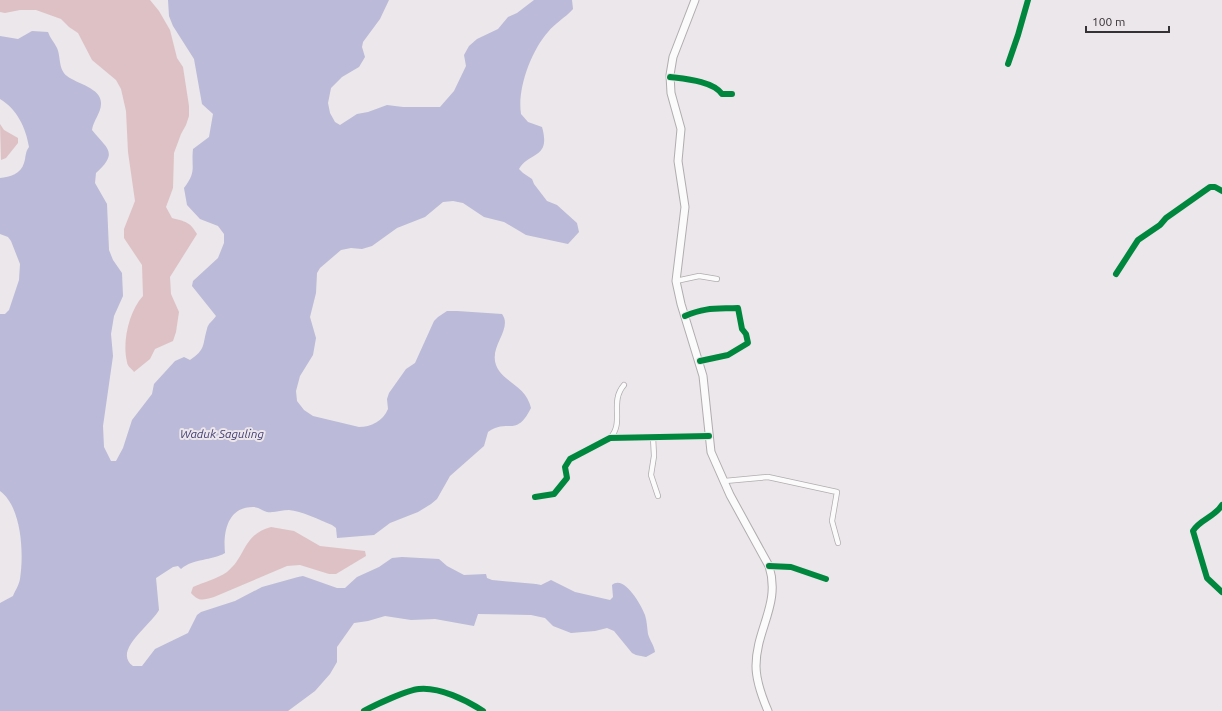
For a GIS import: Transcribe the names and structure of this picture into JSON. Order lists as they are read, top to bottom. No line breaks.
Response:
{"water":["Waduk Saguling"],"scale_bar":"100 m"}
